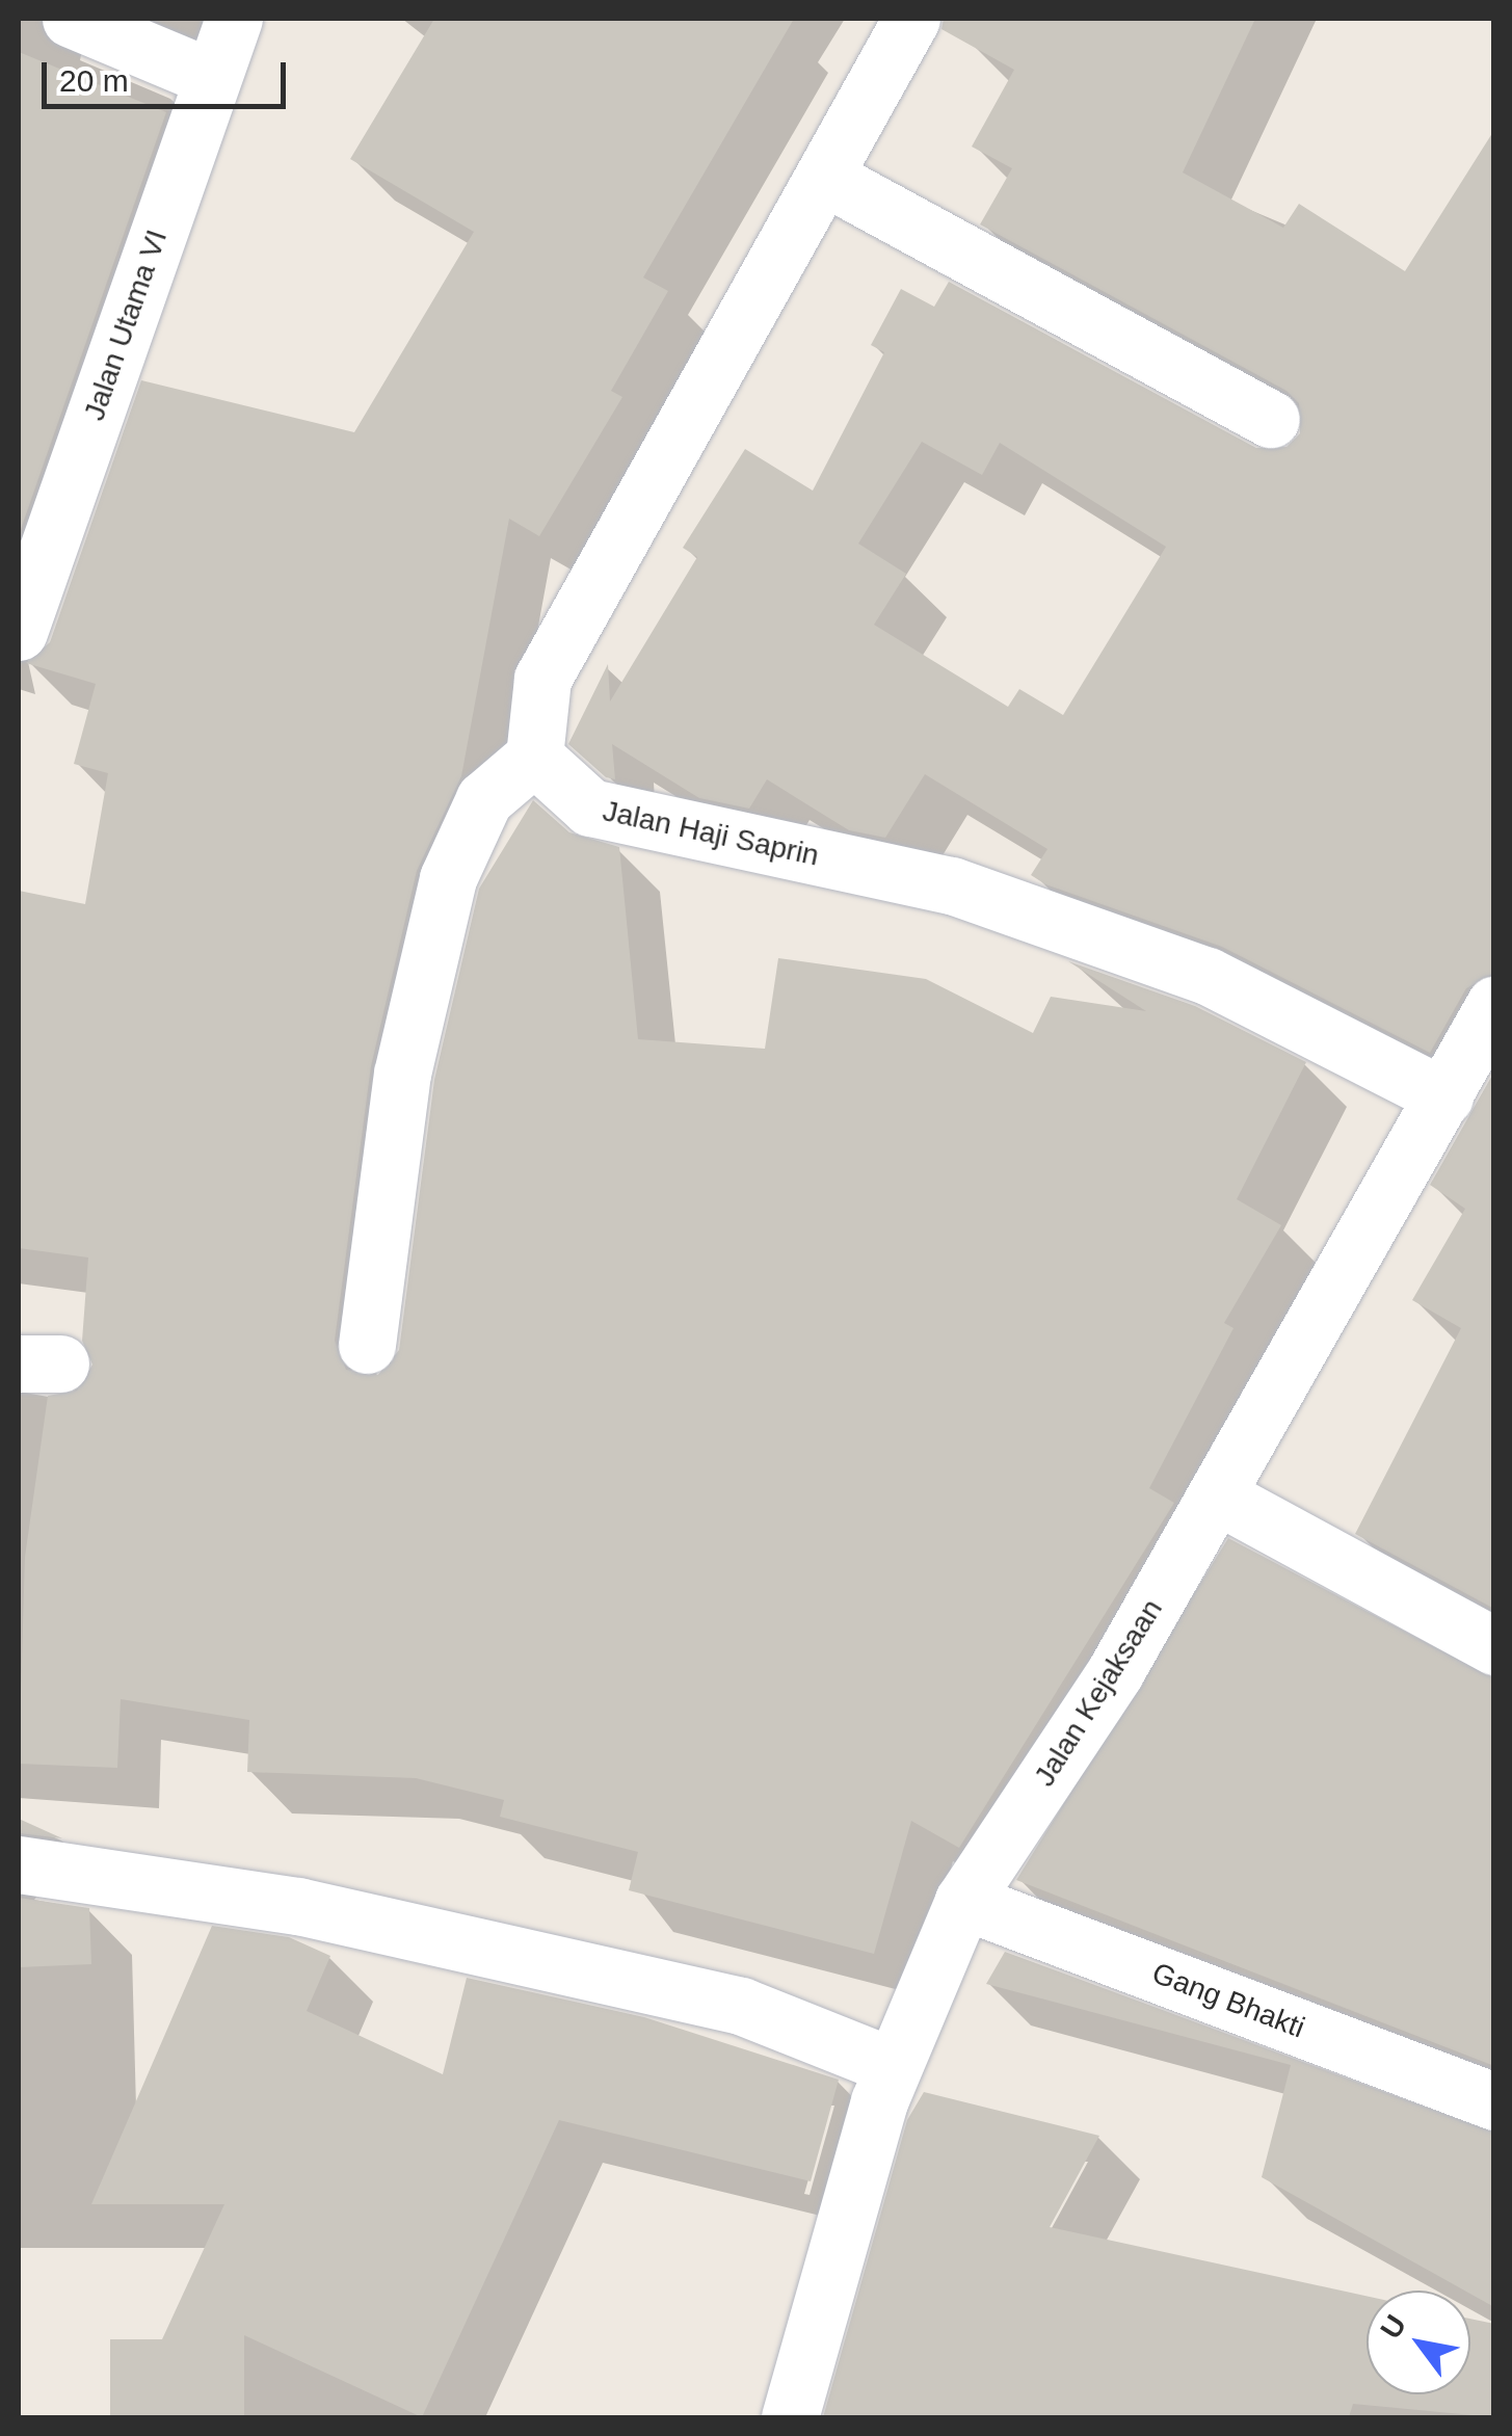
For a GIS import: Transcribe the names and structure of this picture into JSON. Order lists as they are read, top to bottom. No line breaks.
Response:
{"streets":{"street":["Jalan Utama VI","Jalan Haji Saprin","Jalan Kejaksaan","Gang Bhakti"]},"crossings":[["Jalan Haji Saprin","Jalan Kejaksaan"],["Jalan Kejaksaan","Gang Bhakti"]],"scale_bar":"20 m","north":"top left"}
